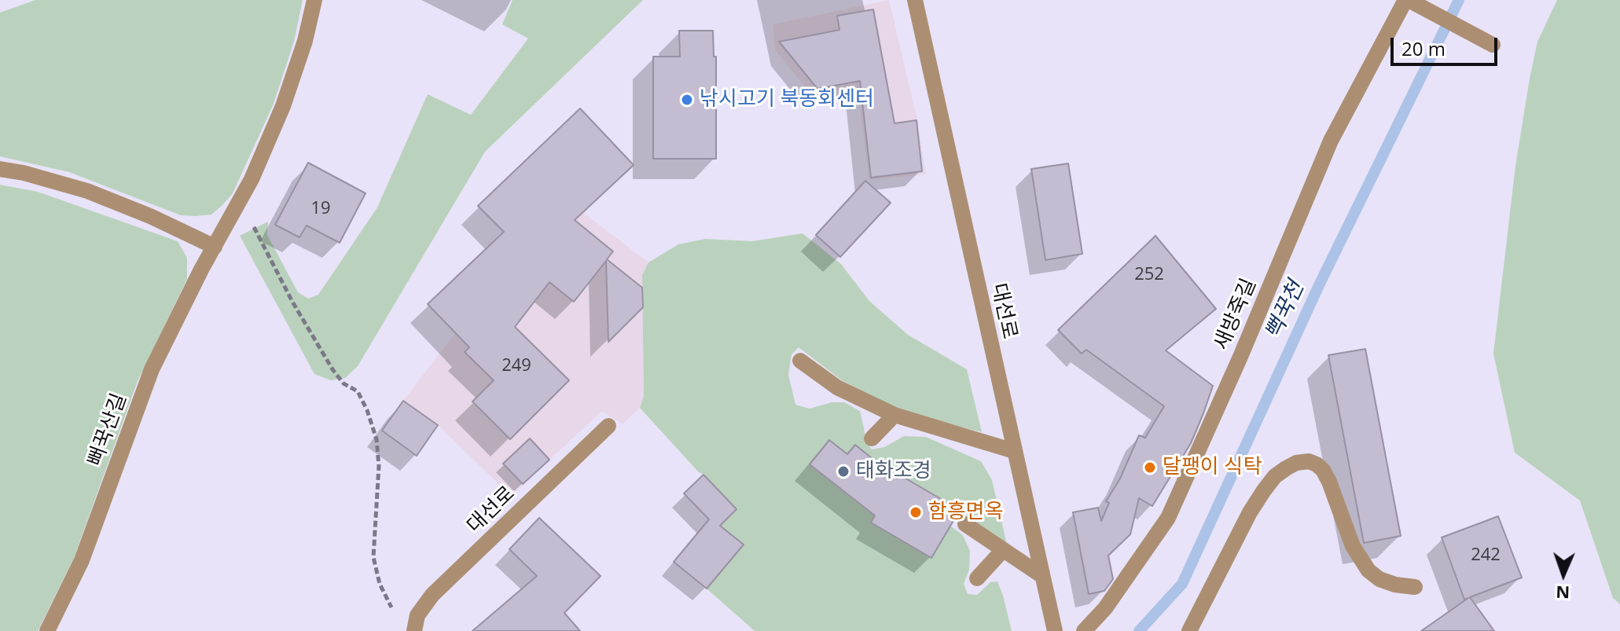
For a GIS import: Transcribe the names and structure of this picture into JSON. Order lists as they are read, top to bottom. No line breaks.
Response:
{"streets":{"street":["대선로","새방죽길","뻐꾹산길"]},"water":["뻑꾹천"],"places":["낚시고기 북동회센터","달팽이 식탁","태화조경","함흥면옥"],"house_numbers":["19","252","249","242"],"scale_bar":"20 m","north":"bottom"}
